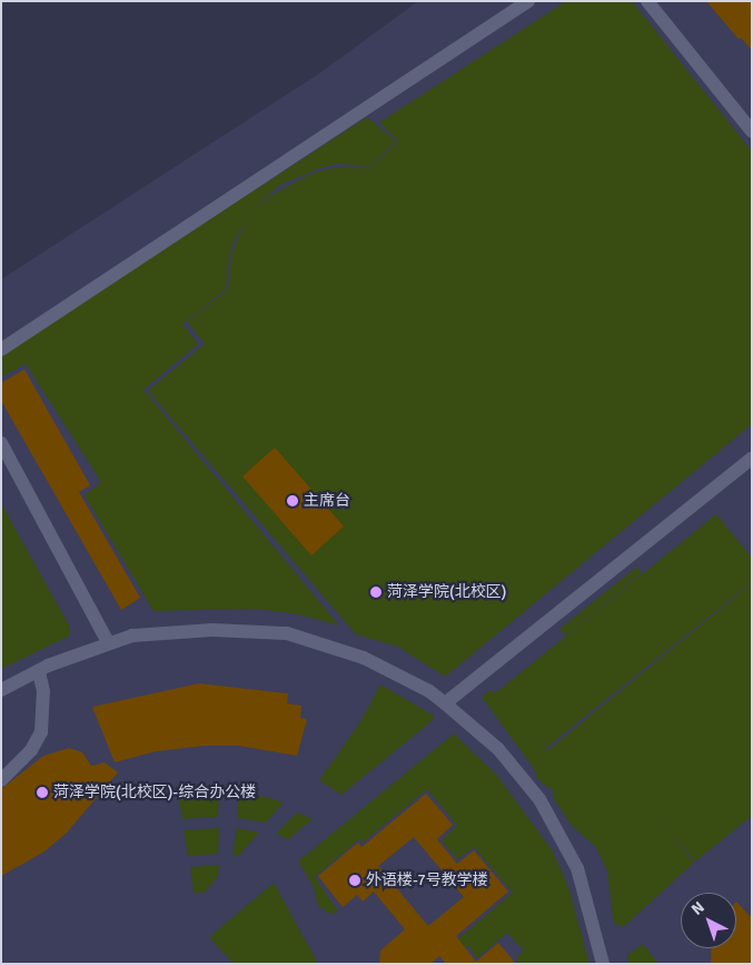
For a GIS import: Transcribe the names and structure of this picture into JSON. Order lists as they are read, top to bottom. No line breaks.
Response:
{"places":["主席台","菏泽学院(北校区)","菏泽学院(北校区)-综合办公楼","外语楼-7号教学楼"],"north":"top left"}
